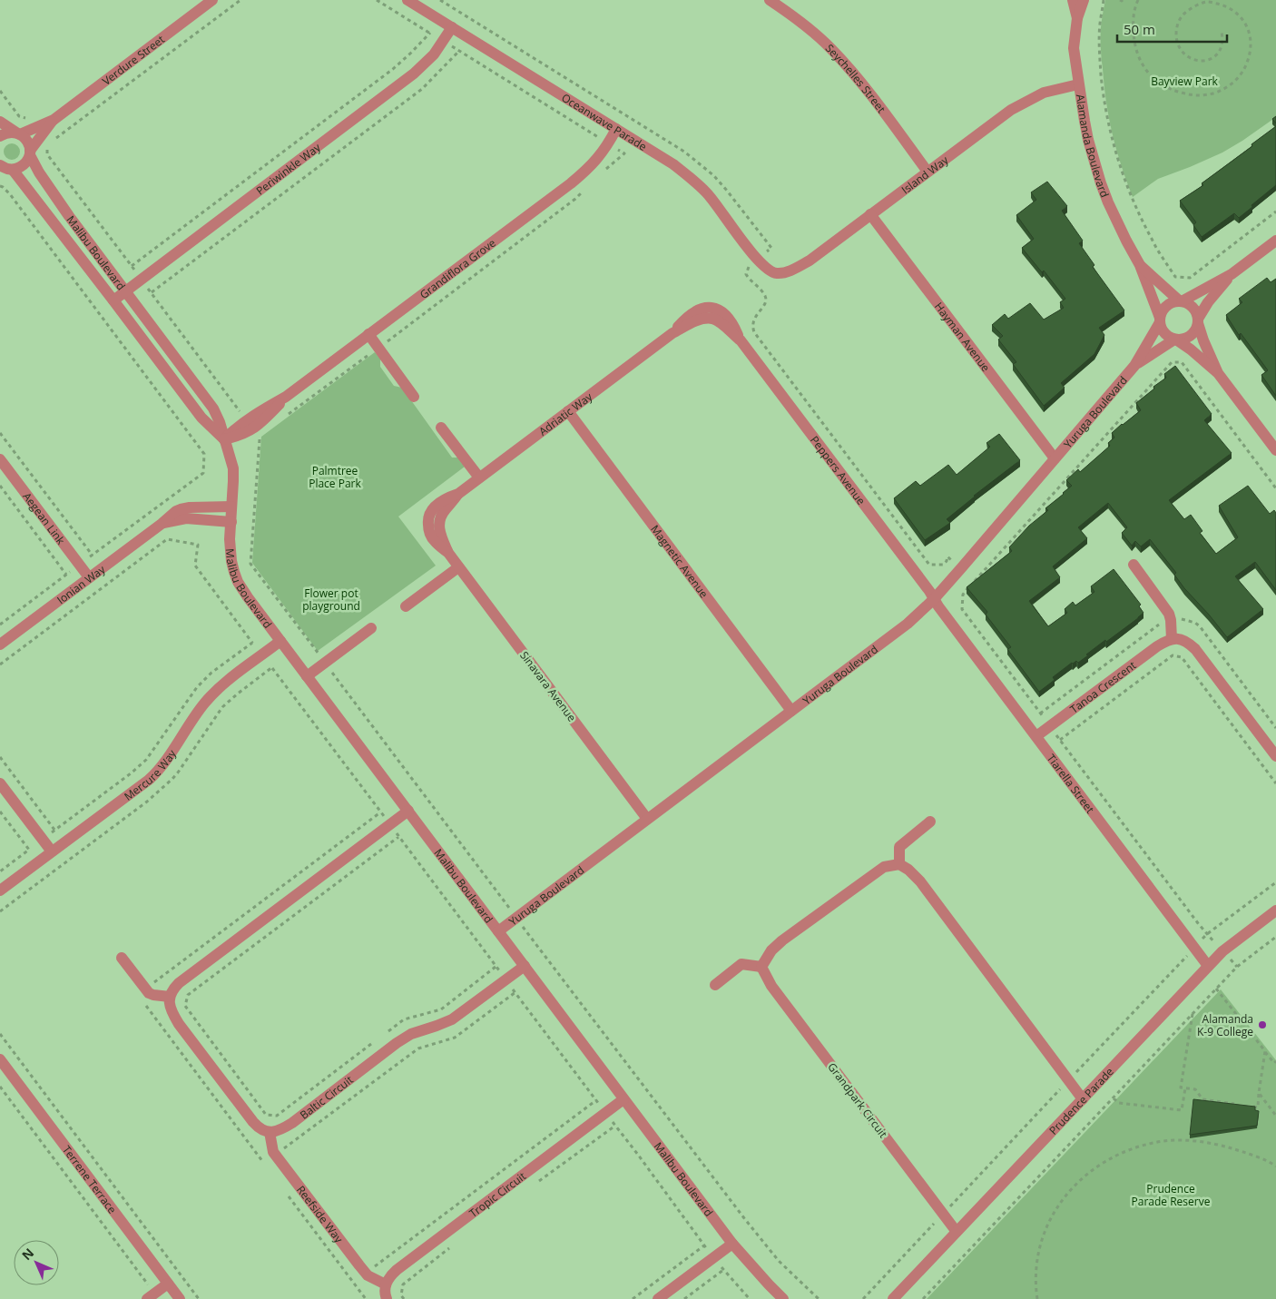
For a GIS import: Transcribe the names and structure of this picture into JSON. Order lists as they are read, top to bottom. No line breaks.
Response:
{"streets":{"street":["Verdure Street","Seychelles Street","Oceanwave Parade","Alamanda Boulevard","Periwinkle Way","Island Way","Malibu Boulevard","Grandiflora Grove","Hayman Avenue","Yuruga Boulevard","Adriatic Way","Peppers Avenue","Aegean Link","Magnetic Avenue","Ionian Way","Sinavara Avenue","Tanoa Crescent","Mercure Way","Tiarella Street","Baltic Circuit","Grandpark Circuit","Prudence Parade","Terrene Terrace","Tropic Circuit","Reefside Way"]},"crossings":[["Verdure Street","Malibu Boulevard"],["Seychelles Street","Island Way"],["Oceanwave Parade","Periwinkle Way"],["Oceanwave Parade","Island Way"],["Oceanwave Parade","Grandiflora Grove"],["Alamanda Boulevard","Island Way"],["Alamanda Boulevard","Yuruga Boulevard"],["Periwinkle Way","Malibu Boulevard"],["Island Way","Hayman Avenue"],["Malibu Boulevard","Grandiflora Grove"],["Malibu Boulevard","Yuruga Boulevard"],["Malibu Boulevard","Ionian Way"],["Malibu Boulevard","Mercure Way"],["Malibu Boulevard","Baltic Circuit"],["Malibu Boulevard","Tropic Circuit"],["Hayman Avenue","Yuruga Boulevard"],["Yuruga Boulevard","Peppers Avenue"],["Yuruga Boulevard","Magnetic Avenue"],["Yuruga Boulevard","Sinavara Avenue"],["Yuruga Boulevard","Tiarella Street"],["Adriatic Way","Peppers Avenue"],["Adriatic Way","Magnetic Avenue"],["Adriatic Way","Sinavara Avenue"],["Peppers Avenue","Tiarella Street"],["Aegean Link","Ionian Way"],["Tanoa Crescent","Tiarella Street"],["Tiarella Street","Prudence Parade"],["Baltic Circuit","Reefside Way"],["Grandpark Circuit","Prudence Parade"],["Tropic Circuit","Reefside Way"]],"parks":["Bayview Park","Palmtree Place Park","Flower pot playground","Prudence Parade Reserve"],"places":["Alamanda K-9 College"],"scale_bar":"50 m","north":"top left"}
